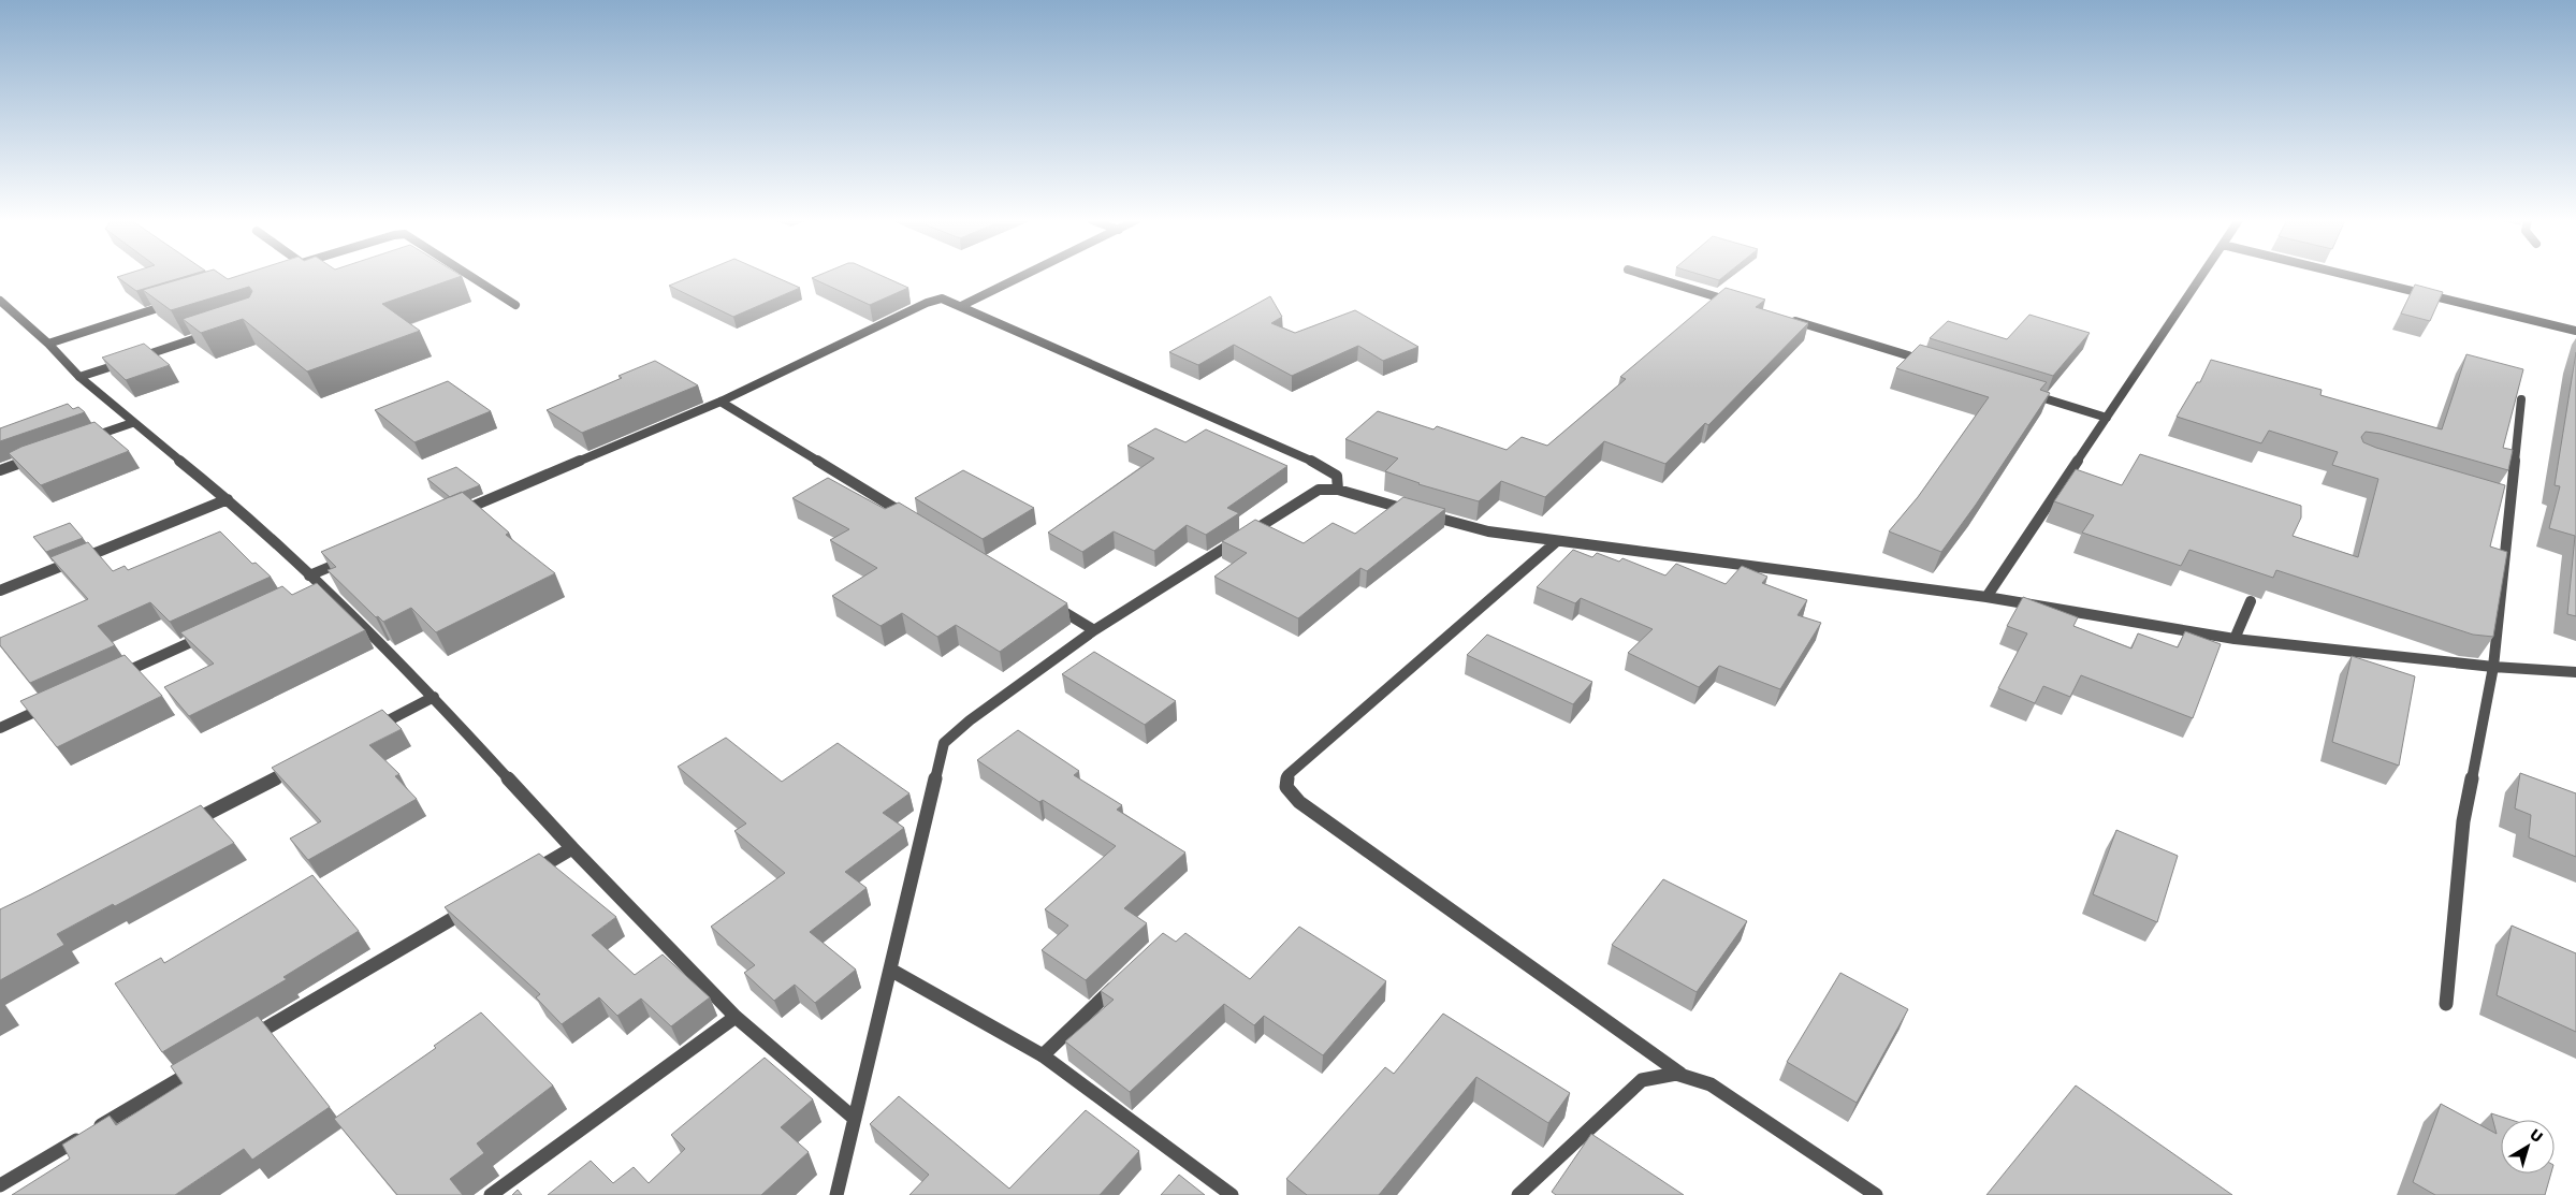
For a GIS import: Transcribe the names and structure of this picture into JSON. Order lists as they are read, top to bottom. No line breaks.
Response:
{"north":"top right"}
